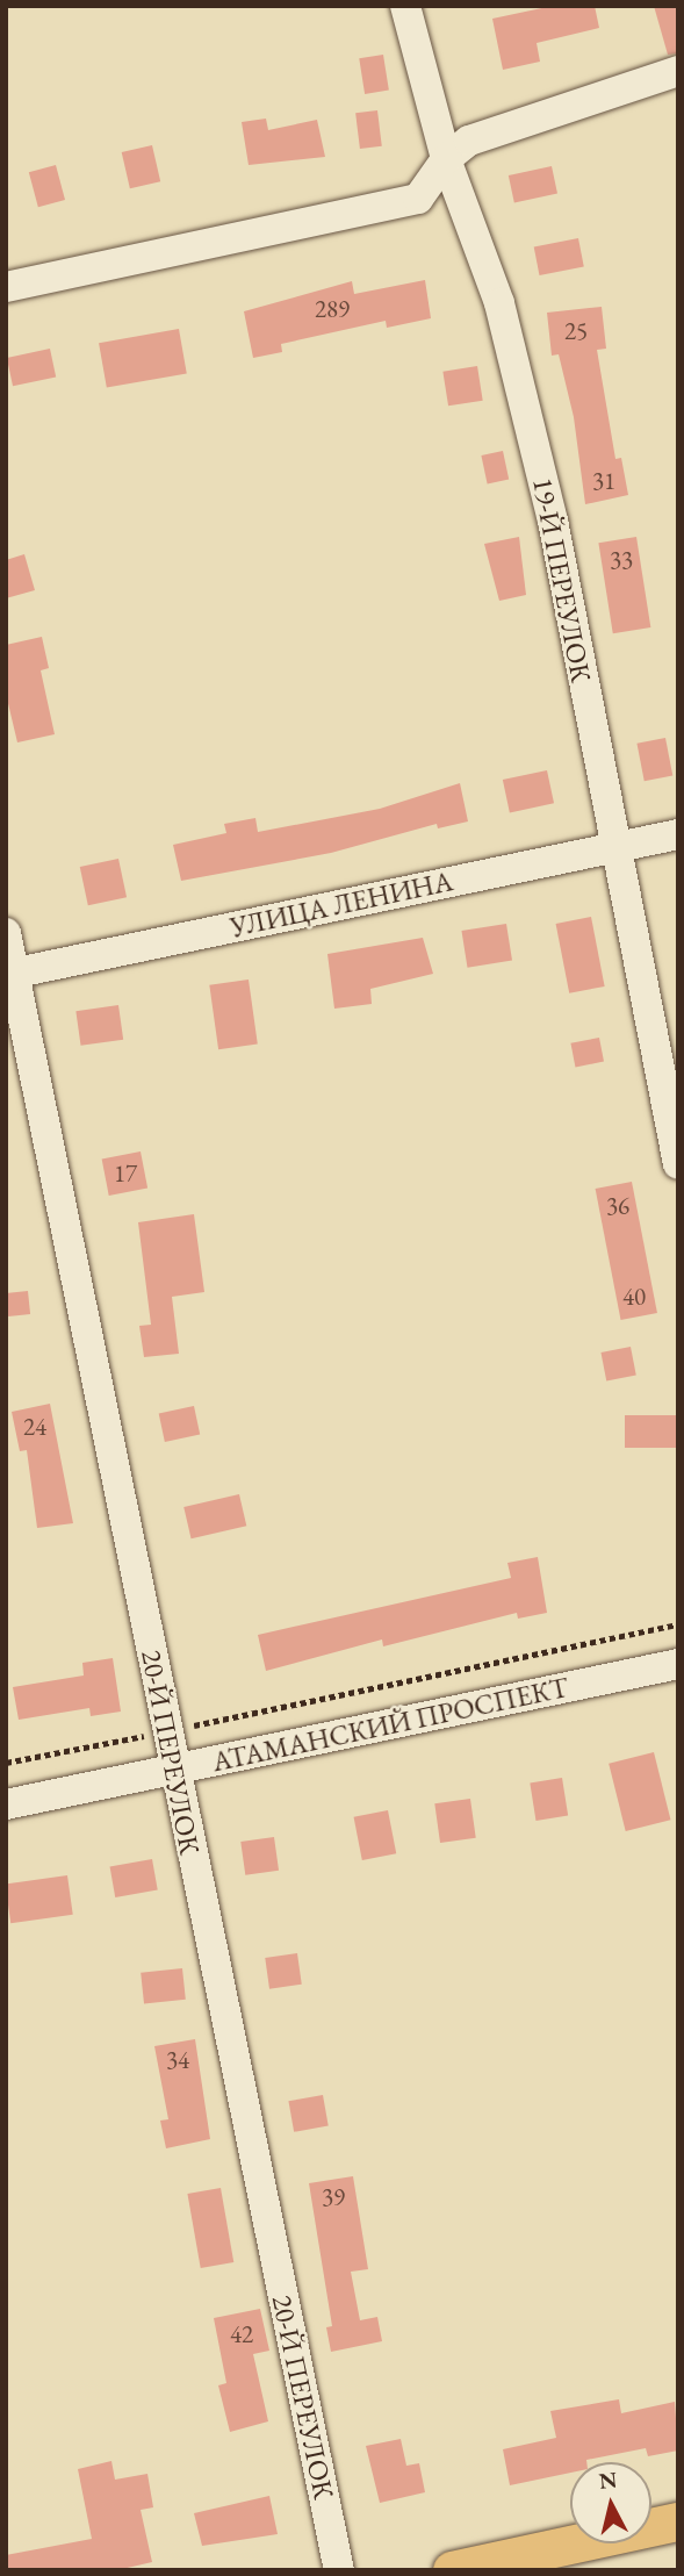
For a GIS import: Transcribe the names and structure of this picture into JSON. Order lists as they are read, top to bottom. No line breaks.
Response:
{"streets":{"street":["19-Й ПЕРЕУЛОК","УЛИЦА ЛЕНИНА","АТАМАНСКИЙ ПРОСПЕКТ","20-Й ПЕРЕУЛОК"]},"crossings":[["19-Й ПЕРЕУЛОК","УЛИЦА ЛЕНИНА"],["УЛИЦА ЛЕНИНА","20-Й ПЕРЕУЛОК"],["АТАМАНСКИЙ ПРОСПЕКТ","20-Й ПЕРЕУЛОК"]],"house_numbers":["289","25","31","33","17","36","40","24","34","39","42"],"north":"top"}
